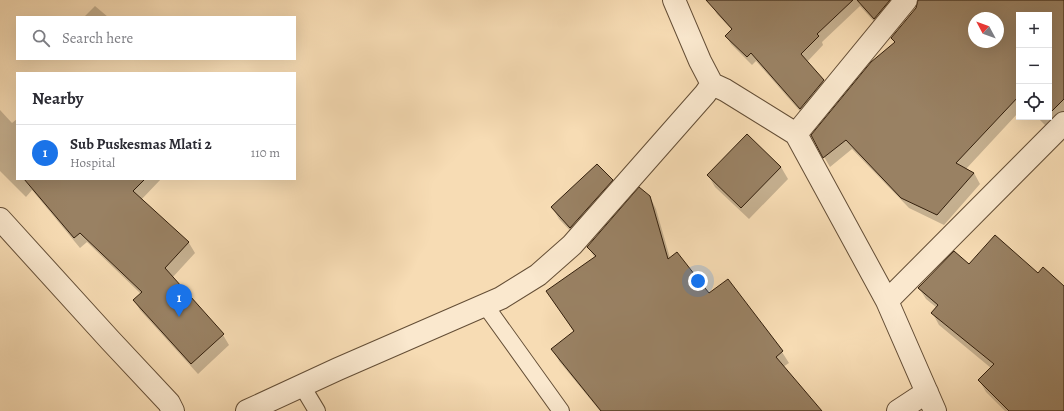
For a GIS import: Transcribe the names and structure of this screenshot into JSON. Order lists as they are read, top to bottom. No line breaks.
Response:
{"north":"top left","page":{"map_buttons":["+","−"],"search":"Search here","heading":"Nearby","list":[{"mark":"1","name":"Sub Puskesmas Mlati 2","note":"Hospital","value":"110 m"}],"pins":"1"}}
